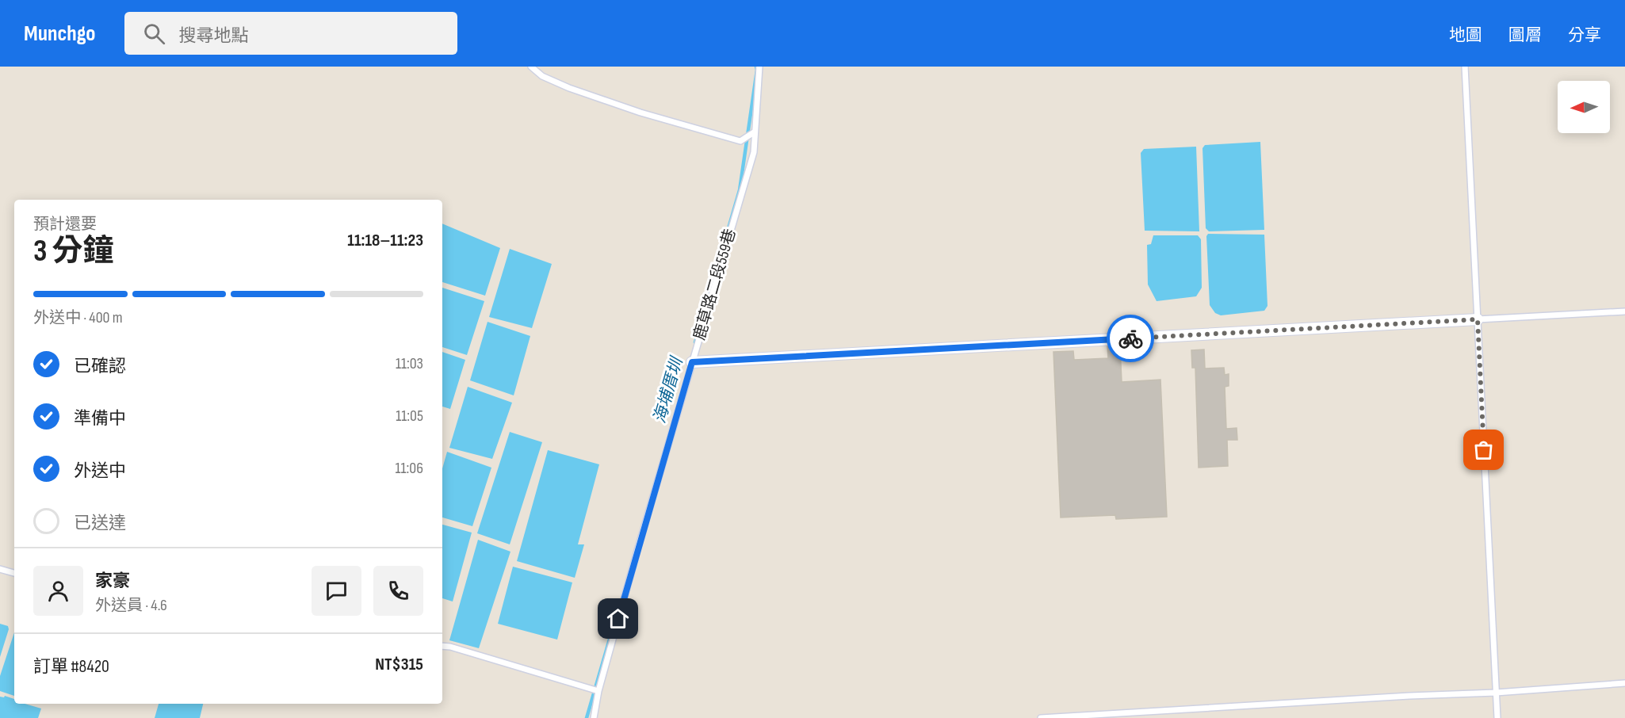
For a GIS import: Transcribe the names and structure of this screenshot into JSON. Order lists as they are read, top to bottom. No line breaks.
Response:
{"streets":{"lane":["鹿草路二段559巷"]},"water":["海埔厝圳"],"north":"left","page":{"header":"Munchgo","search":"搜尋地點","nav":["地圖","圖層","分享"],"heading":["3 分鐘","預計還要","11:18–11:23"],"panel":["家豪","外送員 · 4.6","訂單 #8420","NT$315"],"bar":"外送中 · 400 m","list":[["已確認","11:03"],["準備中","11:05"],["外送中","11:06"],"已送達"]}}
